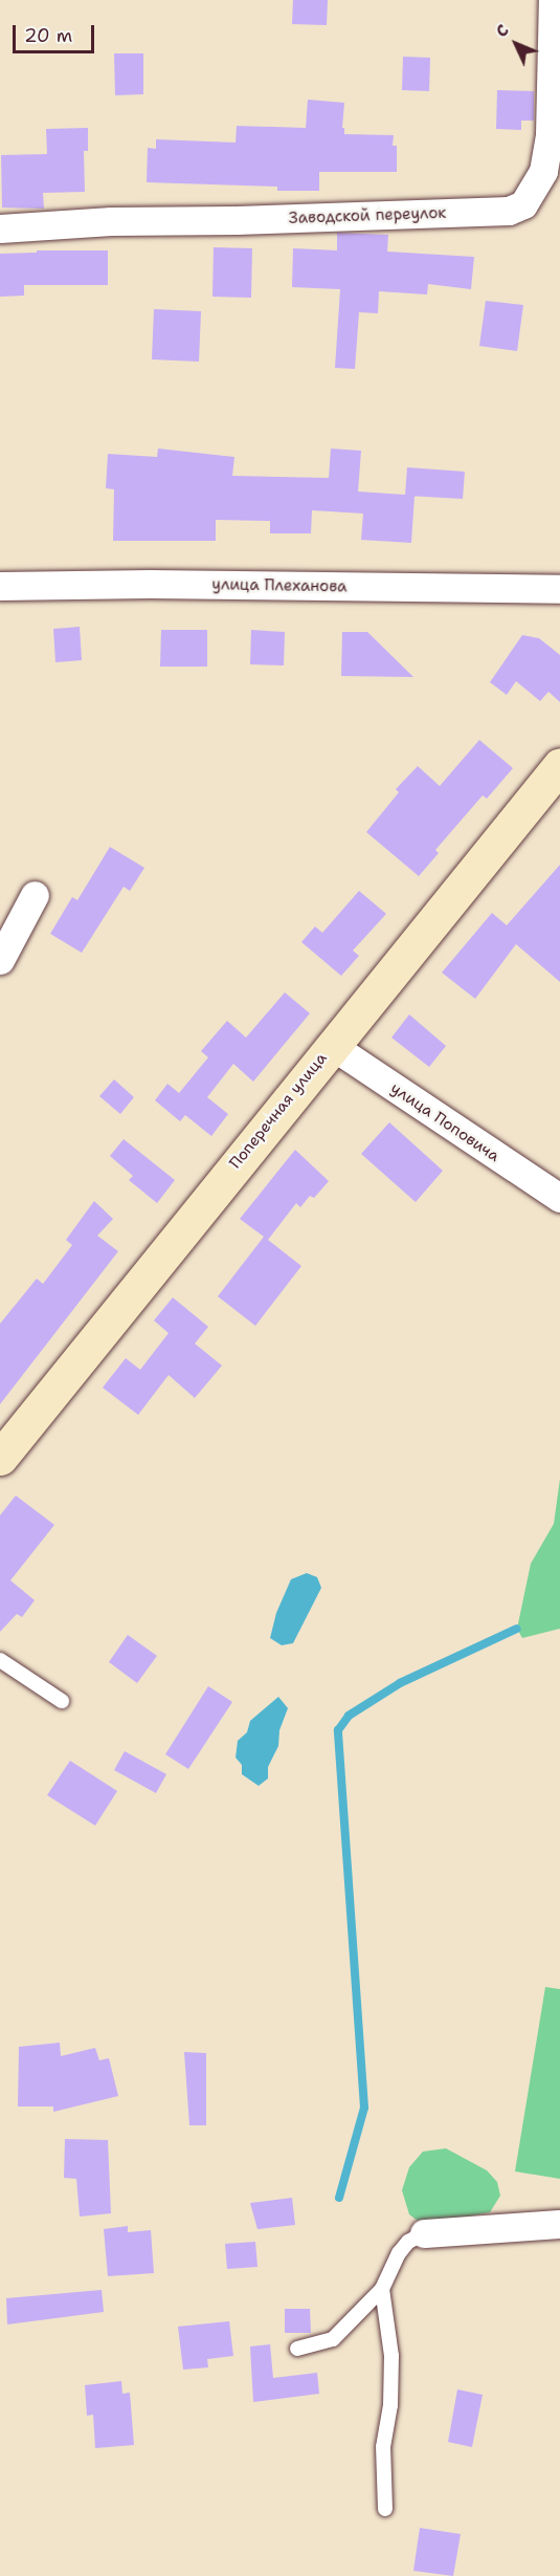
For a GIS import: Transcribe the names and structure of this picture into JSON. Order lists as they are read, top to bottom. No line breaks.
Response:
{"streets":{"main road":["Поперечная улица"],"street":["Заводской переулок","улица Плеханова","улица Поповича"]},"crossings":[["Поперечная улица","улица Поповича"]],"scale_bar":"20 m","north":"top left"}
